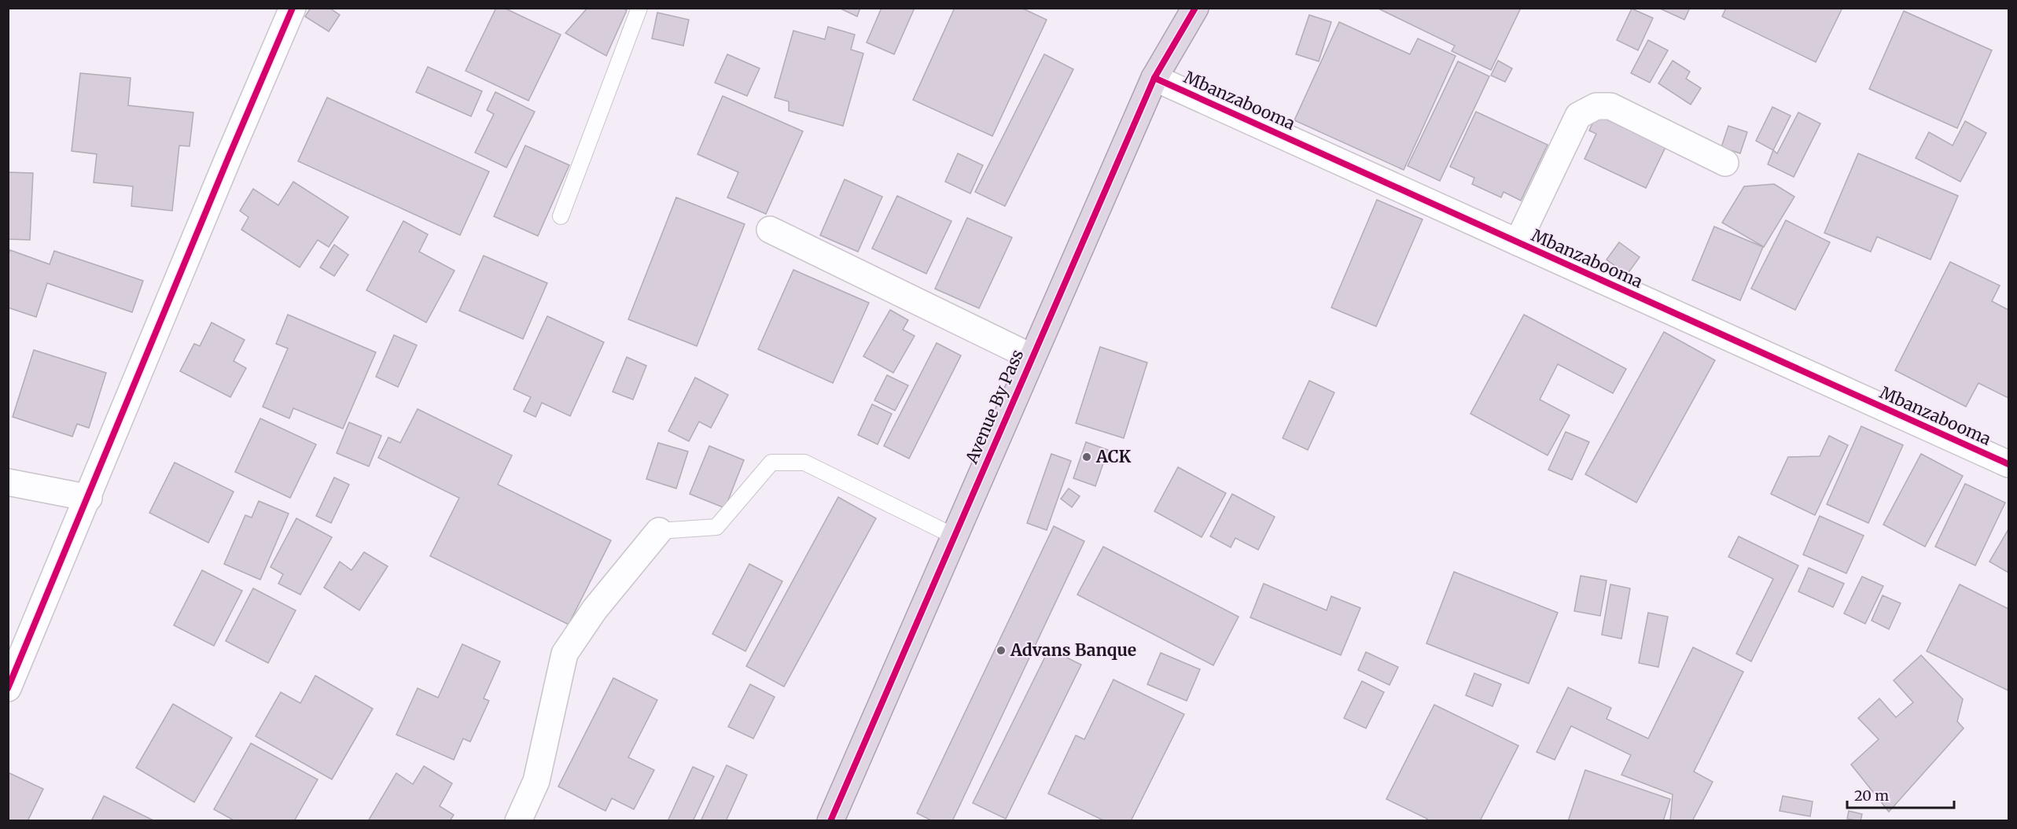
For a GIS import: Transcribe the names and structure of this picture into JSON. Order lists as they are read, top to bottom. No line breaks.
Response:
{"streets":{"highway":["Avenue By Pass"],"street":["Mbanzabooma"]},"crossings":[["Mbanzabooma","Avenue By Pass"]],"places":["ACK","Advans Banque"],"scale_bar":"20 m"}
